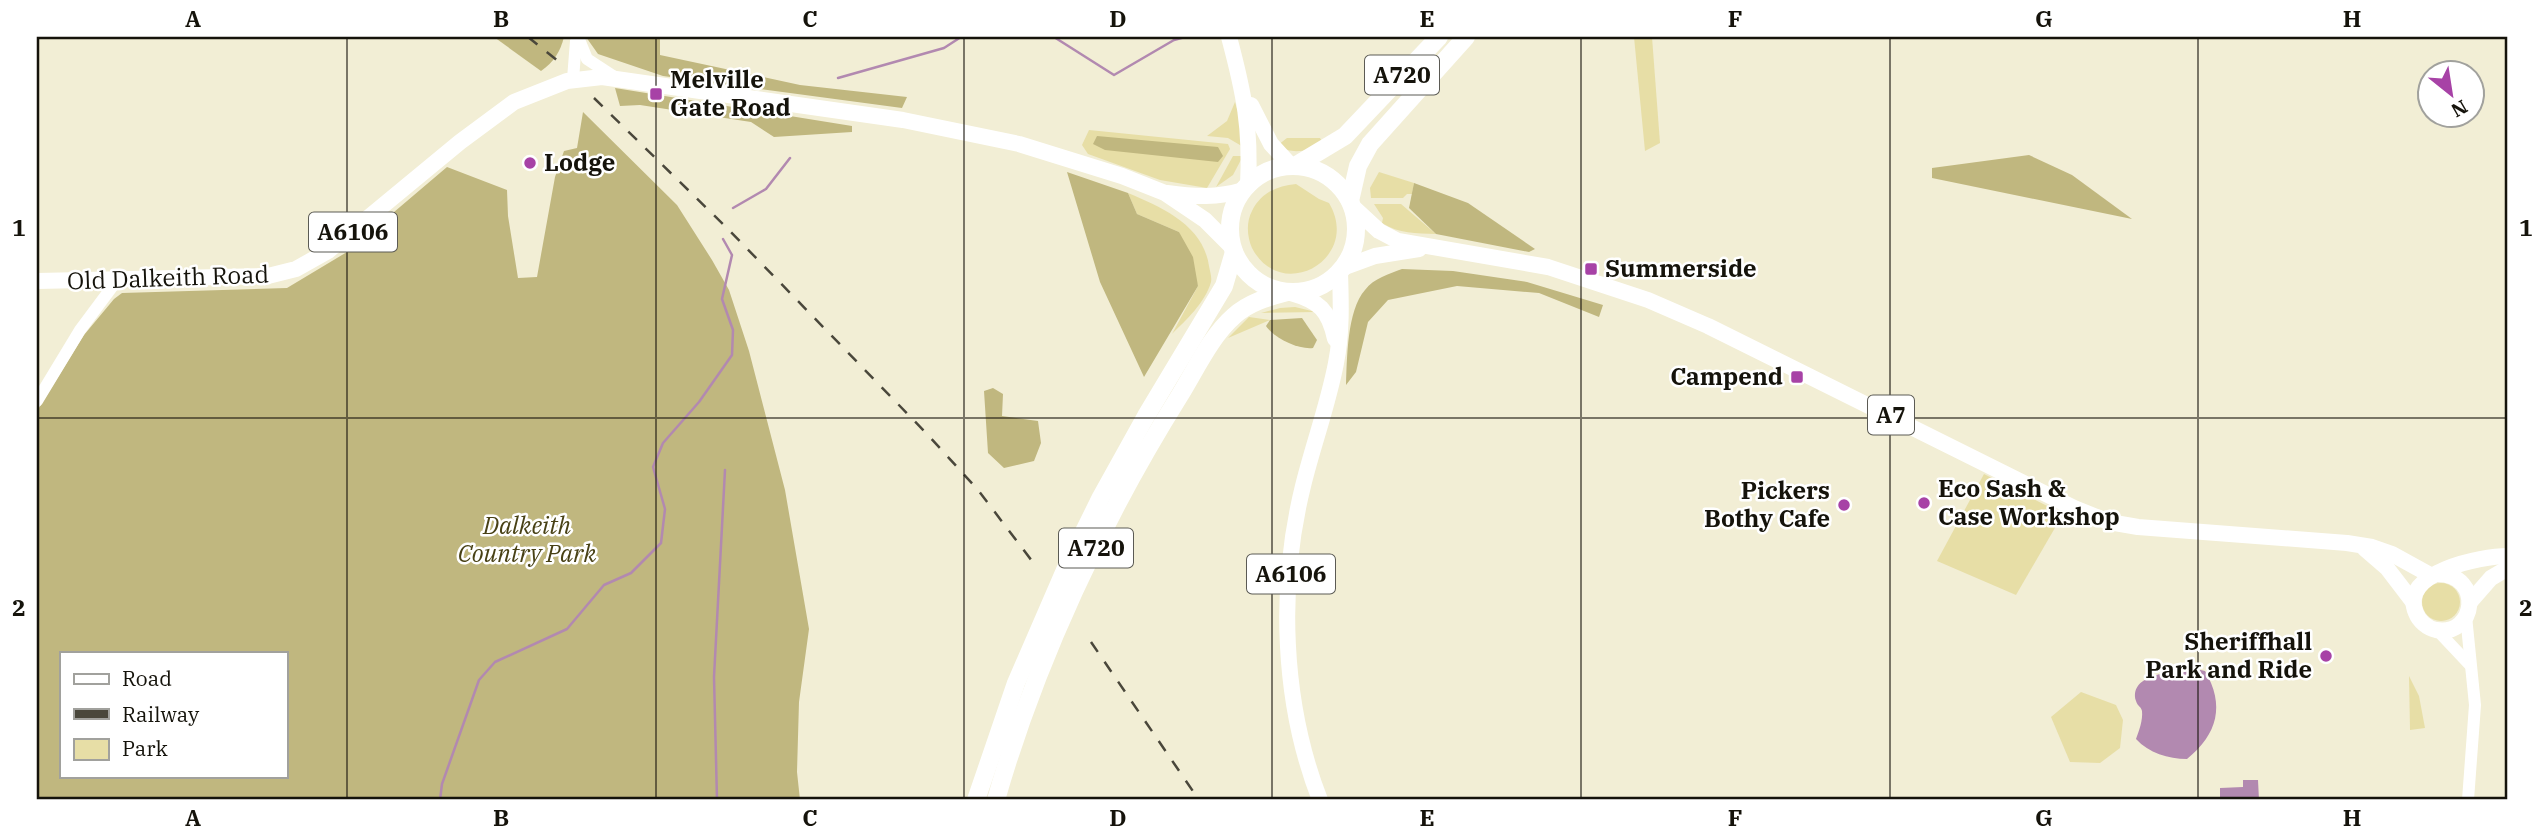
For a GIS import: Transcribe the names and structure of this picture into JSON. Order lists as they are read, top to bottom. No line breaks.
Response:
{"streets":{"highway":["A720"],"main road":["A6106","Old Dalkeith Road","A7"]},"crossings":[["A720","A6106"],["A720","A7"],["A6106","Old Dalkeith Road"],["A6106","A7"]],"parks":["Dalkeith Country Park"],"places":{"transit":["Melville Gate Road","Summerside","Campend"],"other":["Lodge","Eco Sash & Case Workshop","Pickers Bothy Cafe","Sheriffhall Park and Ride"]},"legend":["Road","Railway","Park"],"north":"bottom right","grid":{"columns":["A","B","C","D","E","F","G","H"],"rows":["1","2"]}}
